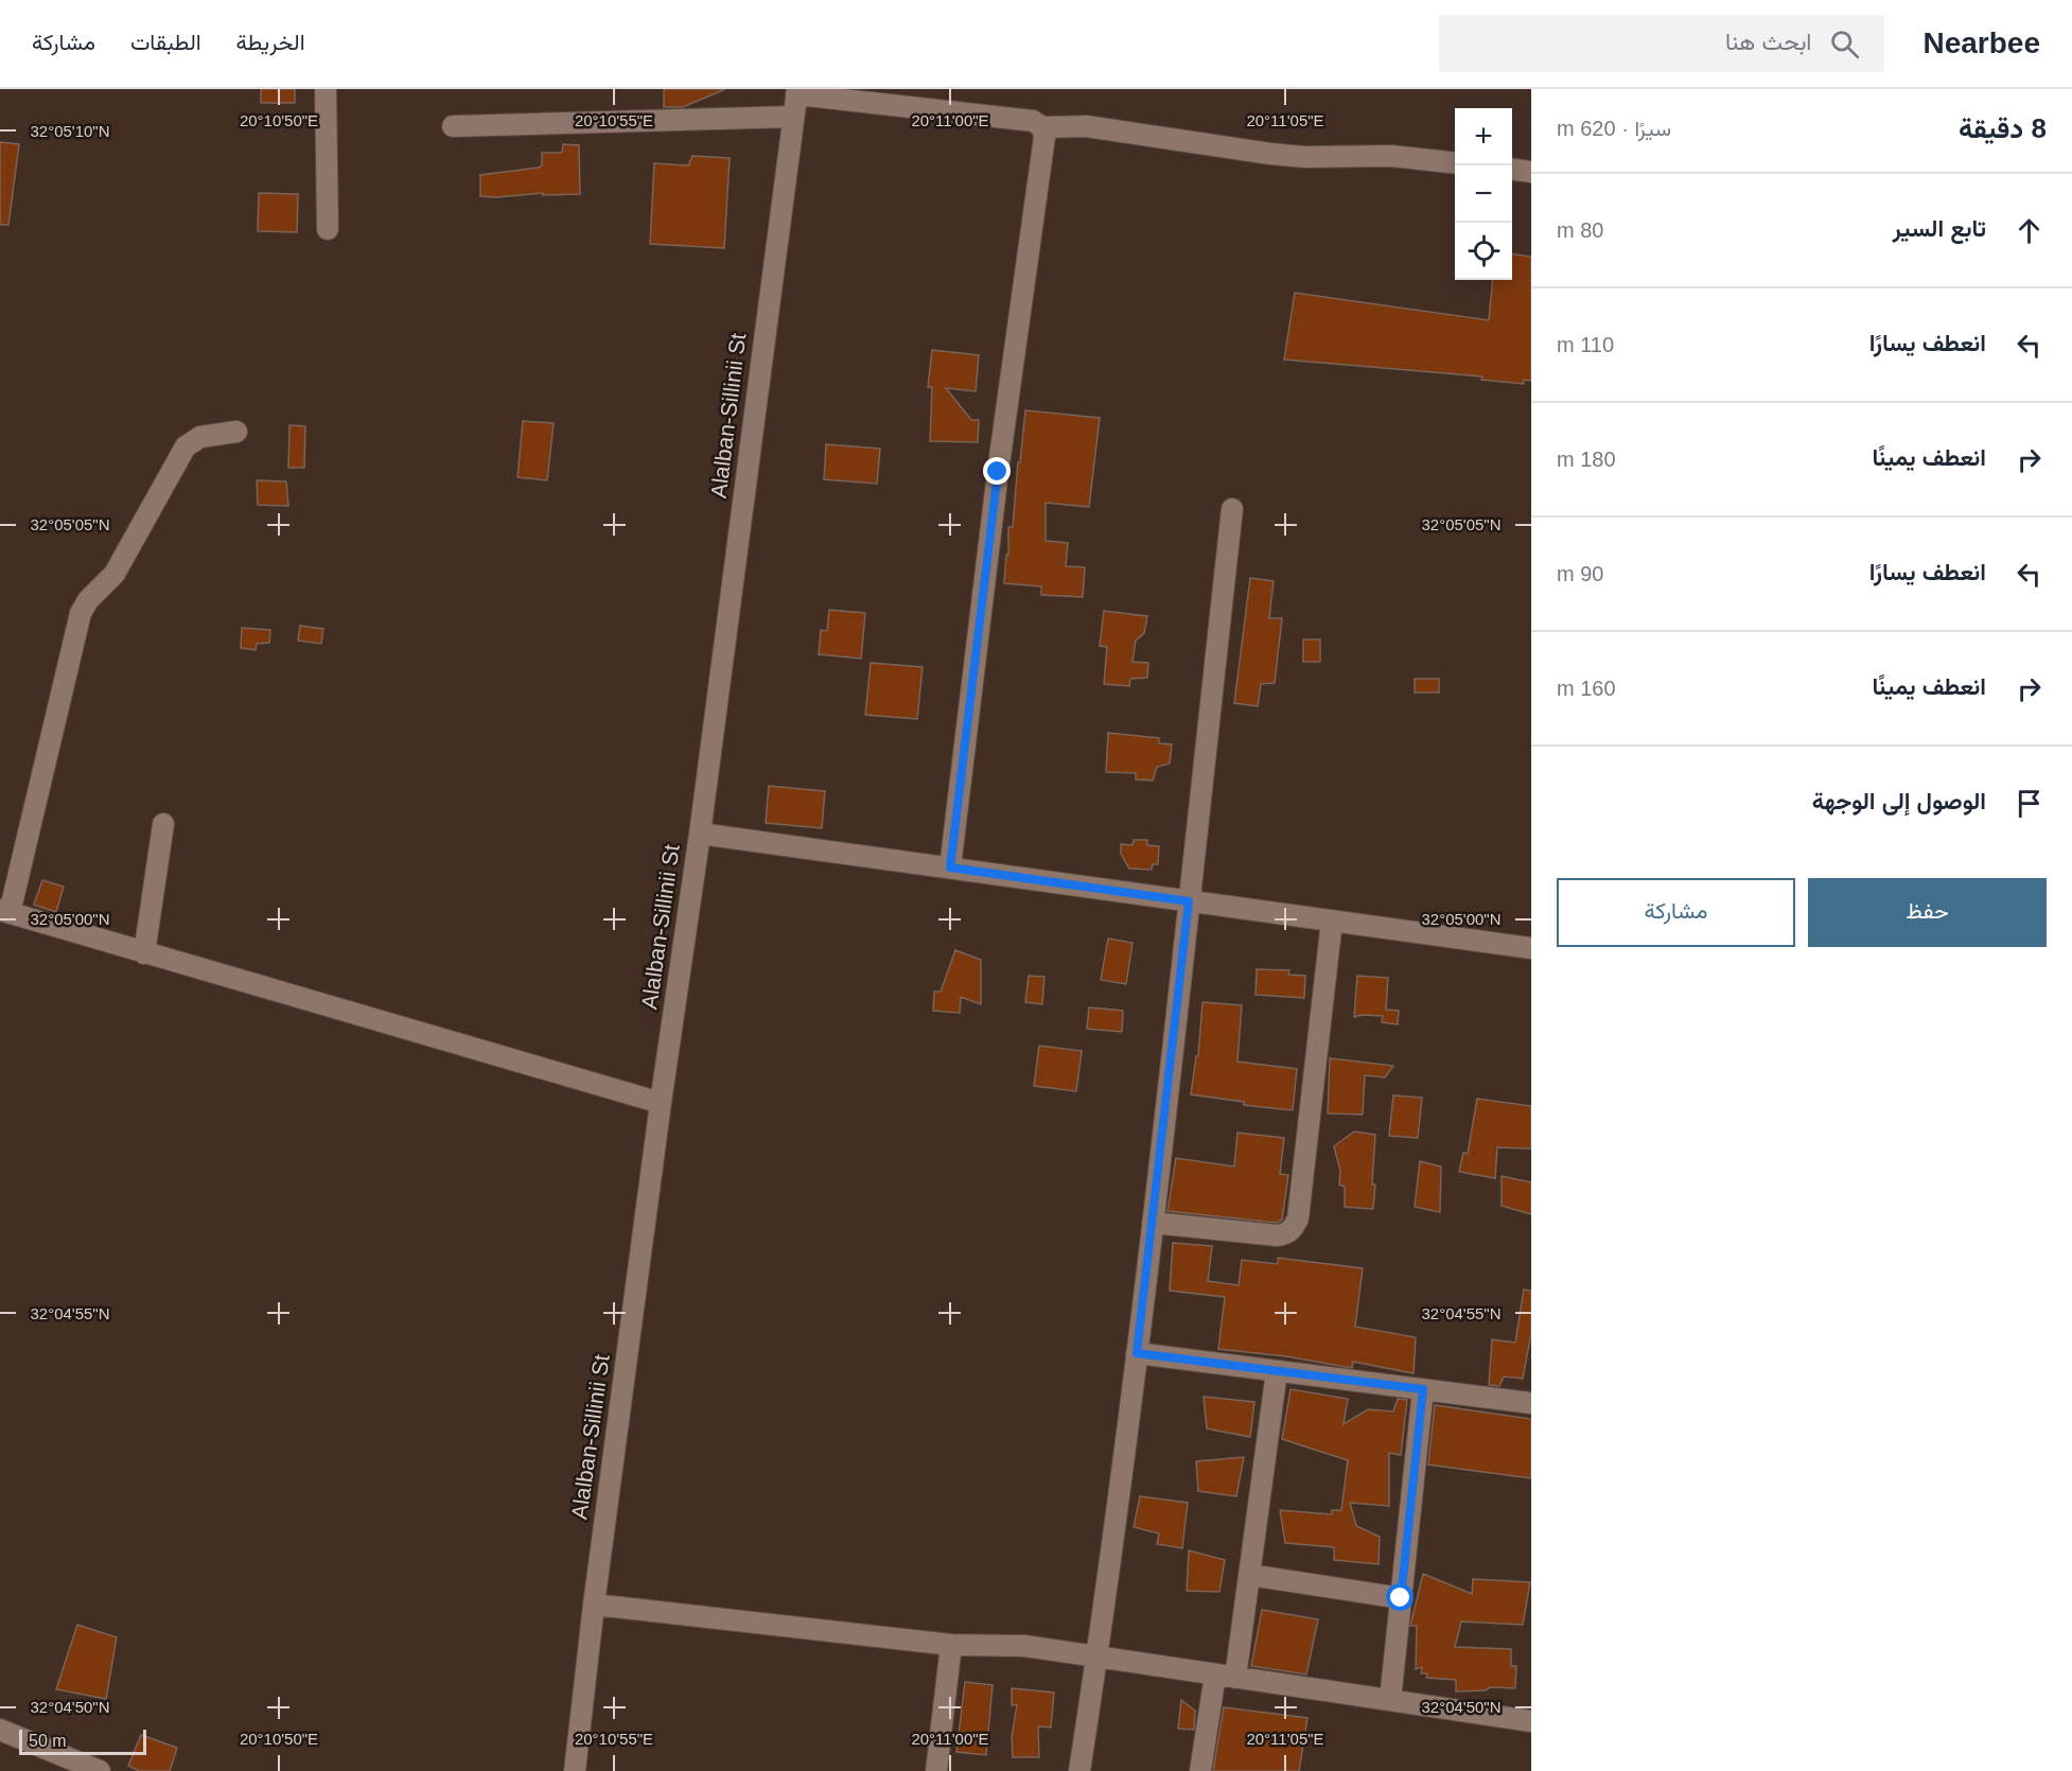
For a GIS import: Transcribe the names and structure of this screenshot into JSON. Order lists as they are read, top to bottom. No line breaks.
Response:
{"streets":{"street":["Alalban-Sillinii St"]},"scale_bar":"50 m","page":{"header":"Nearbee","search":"ابحث هنا","nav":["الخريطة","الطبقات","مشاركة"],"heading":["8 دقيقة","سيرًا · 620 m"],"map_buttons":["+","−"],"list":[["تابع السير","80 m"],["انعطف يسارًا","110 m"],["انعطف يمينًا","180 m"],["انعطف يسارًا","90 m"],["انعطف يمينًا","160 m"],"الوصول إلى الوجهة"],"buttons":["حفظ","مشاركة"],"scale":"50 m"},"coordinates":["20°10'50\"E","20°10'55\"E","20°11'00\"E","20°11'05\"E","32°05'10\"N","32°05'05\"N","32°05'00\"N","32°04'55\"N","32°04'50\"N"]}
